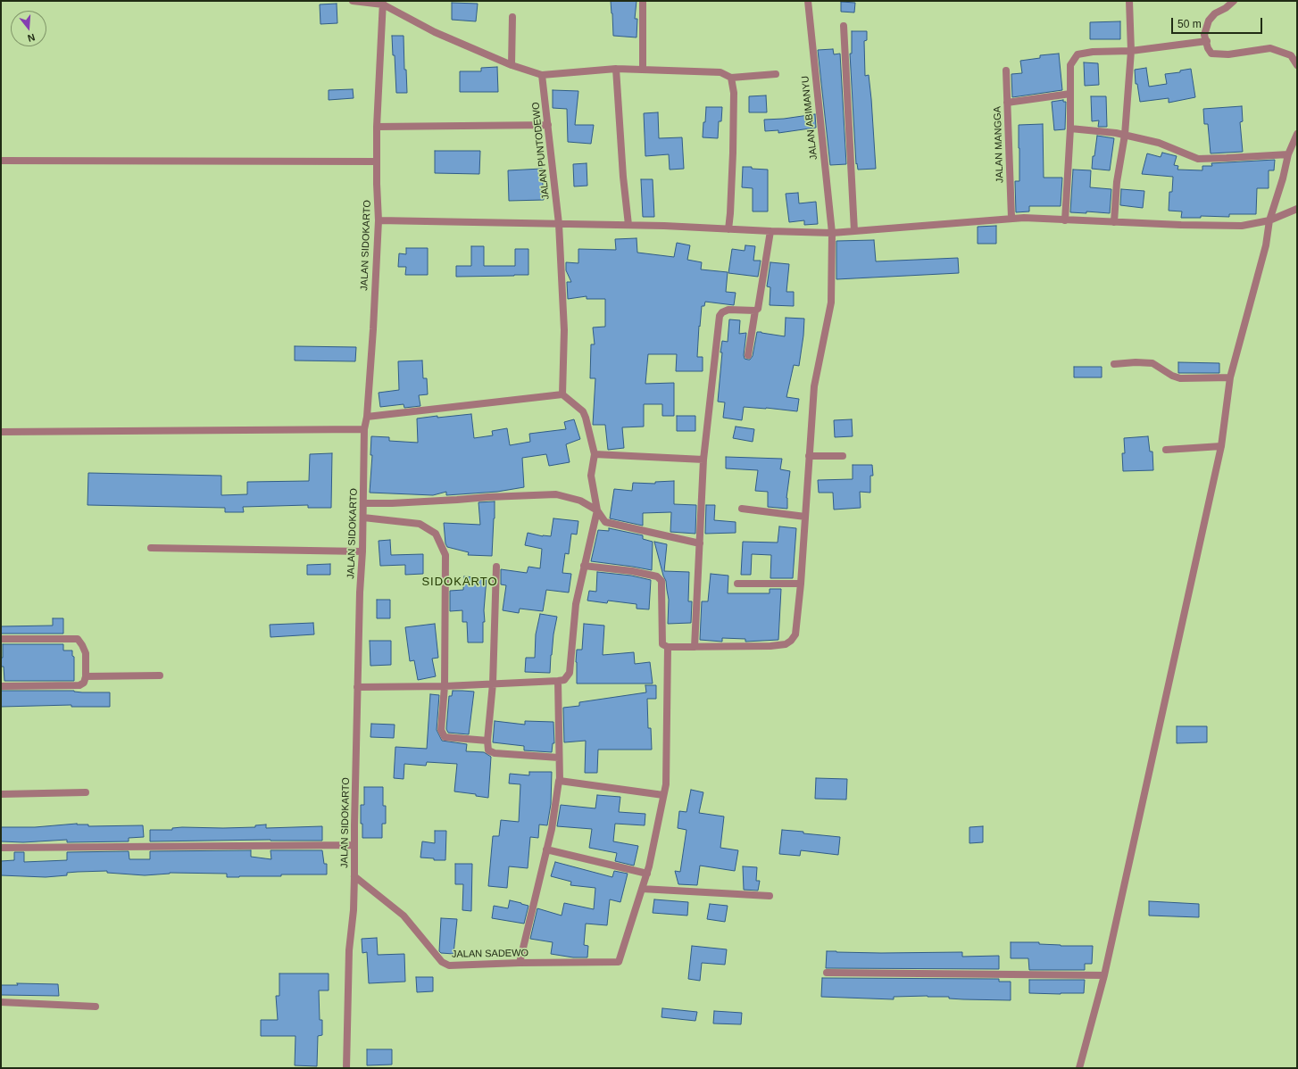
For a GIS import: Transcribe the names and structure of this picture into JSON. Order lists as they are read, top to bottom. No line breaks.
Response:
{"streets":{"street":["JALAN ABIMANYU","JALAN MANGGA","JALAN PUNTODEWO","JALAN SIDOKARTO","JALAN SADEWO"]},"crossings":[["JALAN SIDOKARTO","JALAN SADEWO"]],"districts":["SIDOKARTO"],"scale_bar":"50 m","north":"bottom"}
